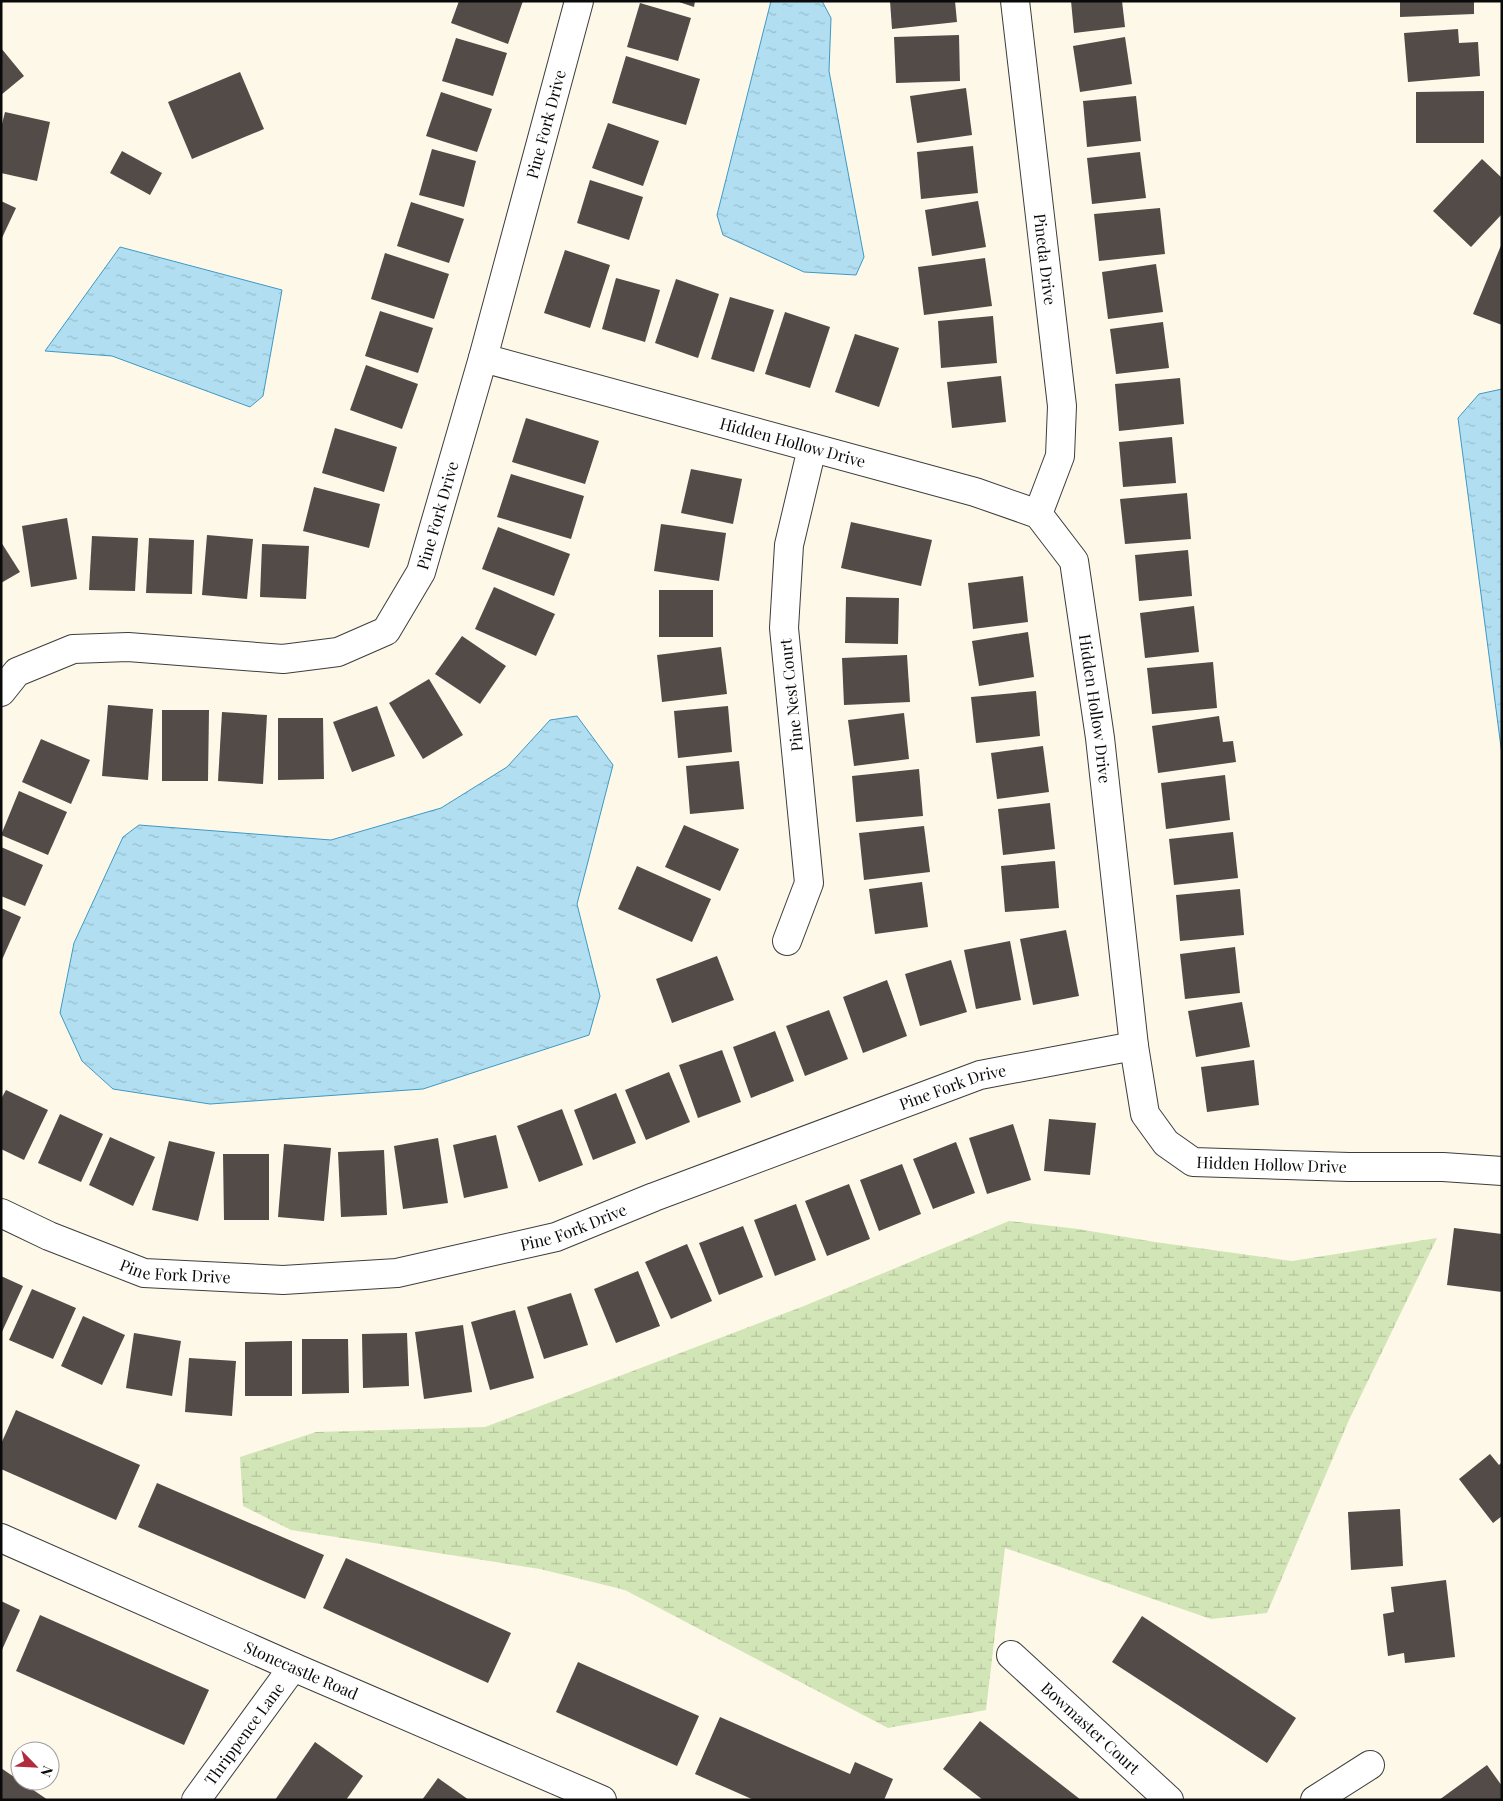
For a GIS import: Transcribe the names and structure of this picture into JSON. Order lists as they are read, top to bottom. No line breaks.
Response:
{"streets":{"street":["Pine Fork Drive","Pineda Drive","Hidden Hollow Drive","Pine Nest Court","Stonecastle Road","Bowmaster Court","Thrippence Lane"]},"crossings":[["Pine Fork Drive","Hidden Hollow Drive"],["Pineda Drive","Hidden Hollow Drive"],["Hidden Hollow Drive","Pine Nest Court"],["Stonecastle Road","Thrippence Lane"]],"north":"bottom right"}
